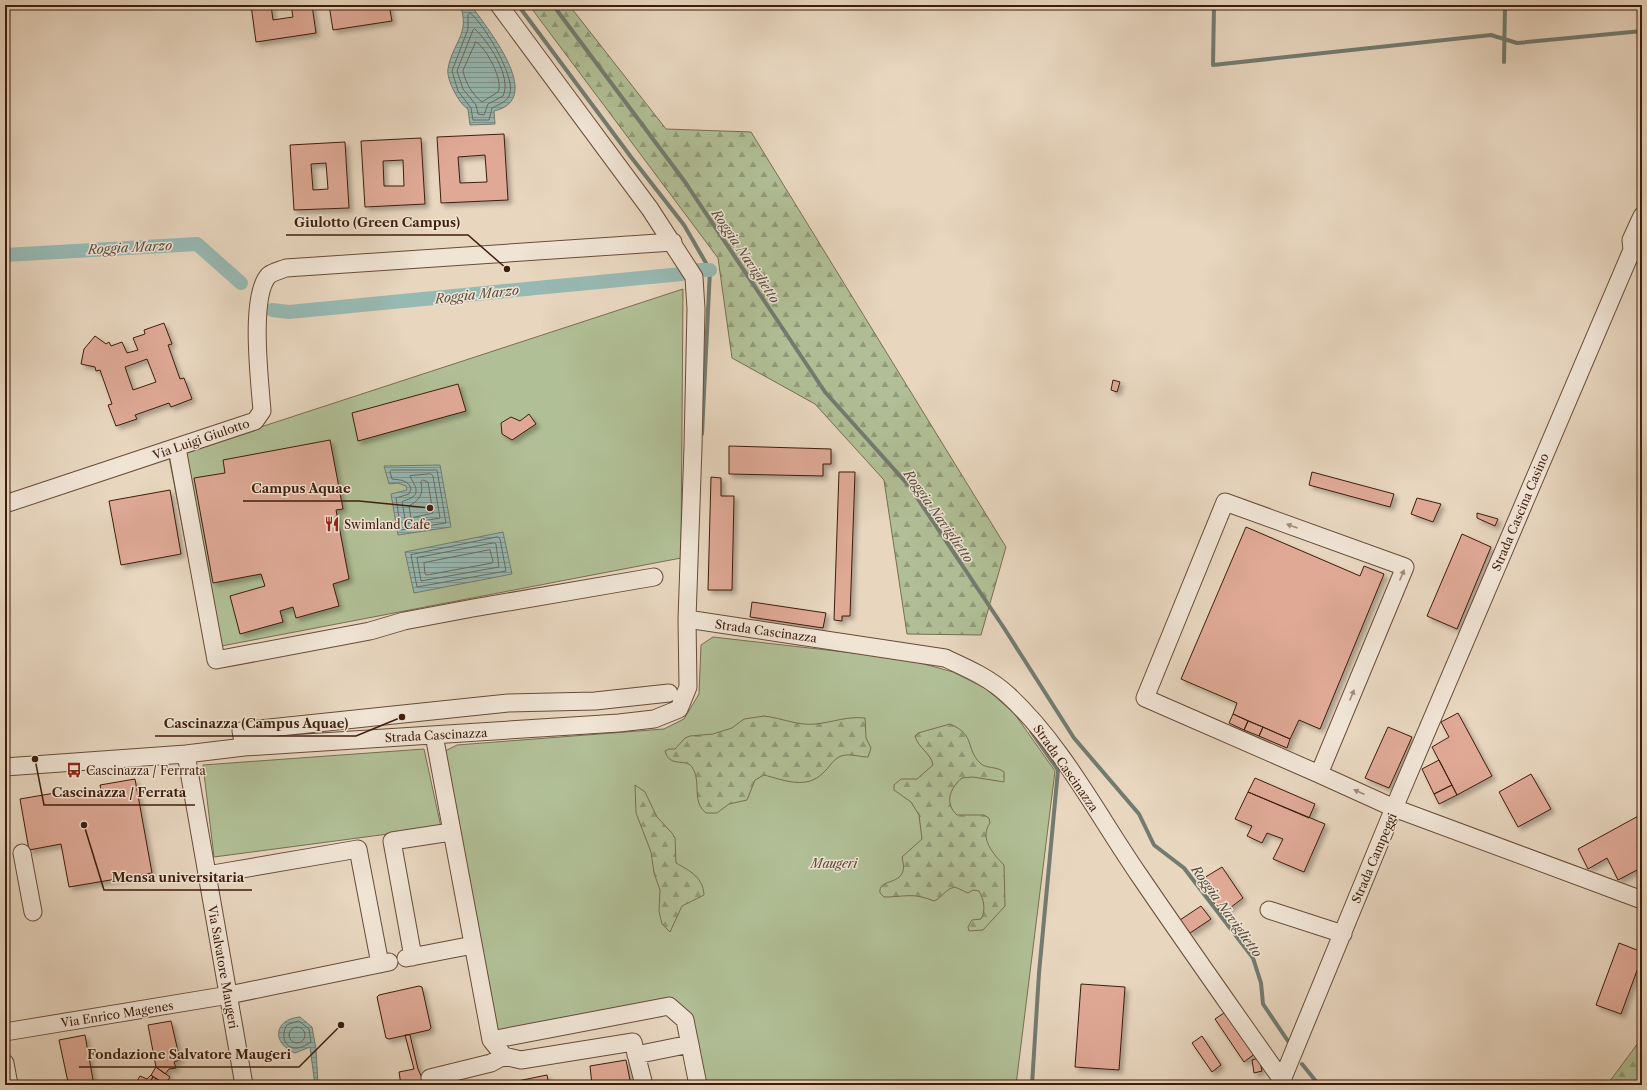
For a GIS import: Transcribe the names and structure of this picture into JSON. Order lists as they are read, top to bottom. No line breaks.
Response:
{"streets":{"street":["Via Luigi Giulotto","Strada Cascina Casino","Strada Cascinazza","Strada Campeggi","Via Salvatore Maugeri","Via Enrico Magenes"]},"crossings":[["Via Luigi Giulotto","Strada Cascinazza"],["Strada Cascina Casino","Strada Campeggi"],["Strada Cascinazza","Strada Campeggi"],["Strada Cascinazza","Via Salvatore Maugeri"],["Via Salvatore Maugeri","Via Enrico Magenes"]],"water":["Roggia Marzo","Roggia Naviglietto"],"parks":["Maugeri"],"places":{"other":["Giulotto (Green Campus)","Campus Aquae","Cascinazza (Campus Aquae)","Cascinazza / Ferrata","Mensa universitaria","Fondazione Salvatore Maugeri"],"restaurant":["Swimland Cafe"],"bus stop":["Cascinazza / Ferrrata"]}}
